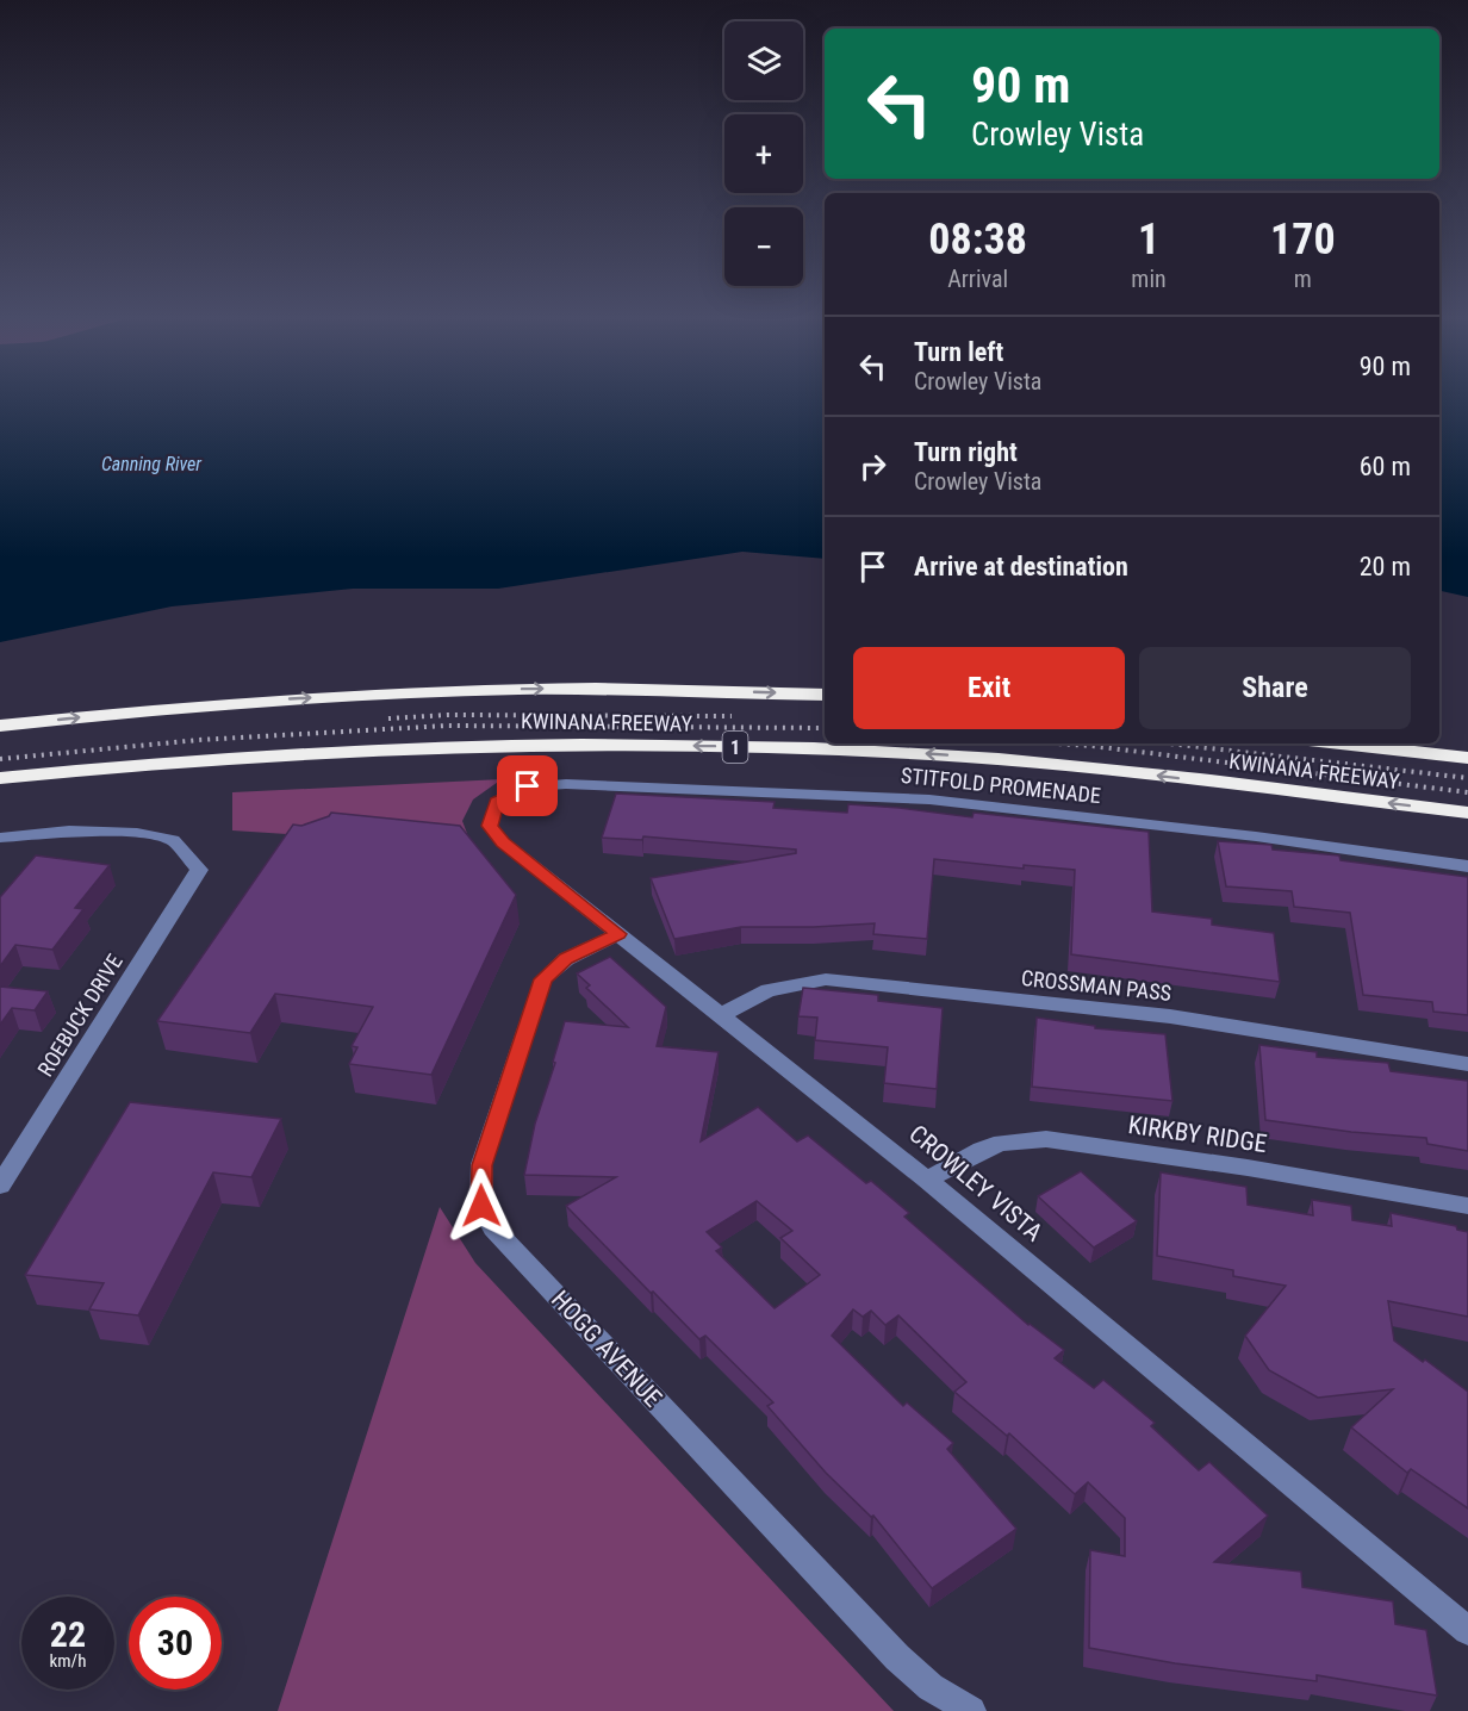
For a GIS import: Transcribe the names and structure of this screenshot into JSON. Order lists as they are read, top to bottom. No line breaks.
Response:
{"streets":{"highway":["KWINANA FREEWAY","1"],"street":["STITFOLD PROMENADE","CROSSMAN PASS","ROEBUCK DRIVE","KIRKBY RIDGE","CROWLEY VISTA","HOGG AVENUE"]},"crossings":[["STITFOLD PROMENADE","CROWLEY VISTA"],["CROSSMAN PASS","CROWLEY VISTA"],["KIRKBY RIDGE","CROWLEY VISTA"],["CROWLEY VISTA","HOGG AVENUE"]],"water":["Canning River"],"page":{"map_buttons":["+","−"],"turn":["90 m","Crowley Vista"],"eta":["08:38","Arrival","1","min","170","m"],"list":[{"name":"Turn left","note":"Crowley Vista","value":"90 m"},{"name":"Turn right","note":"Crowley Vista","value":"60 m"},{"name":"Arrive at destination","value":"20 m"}],"buttons":["Exit","Share"],"speed":"22 km/h","limit":"30"}}
